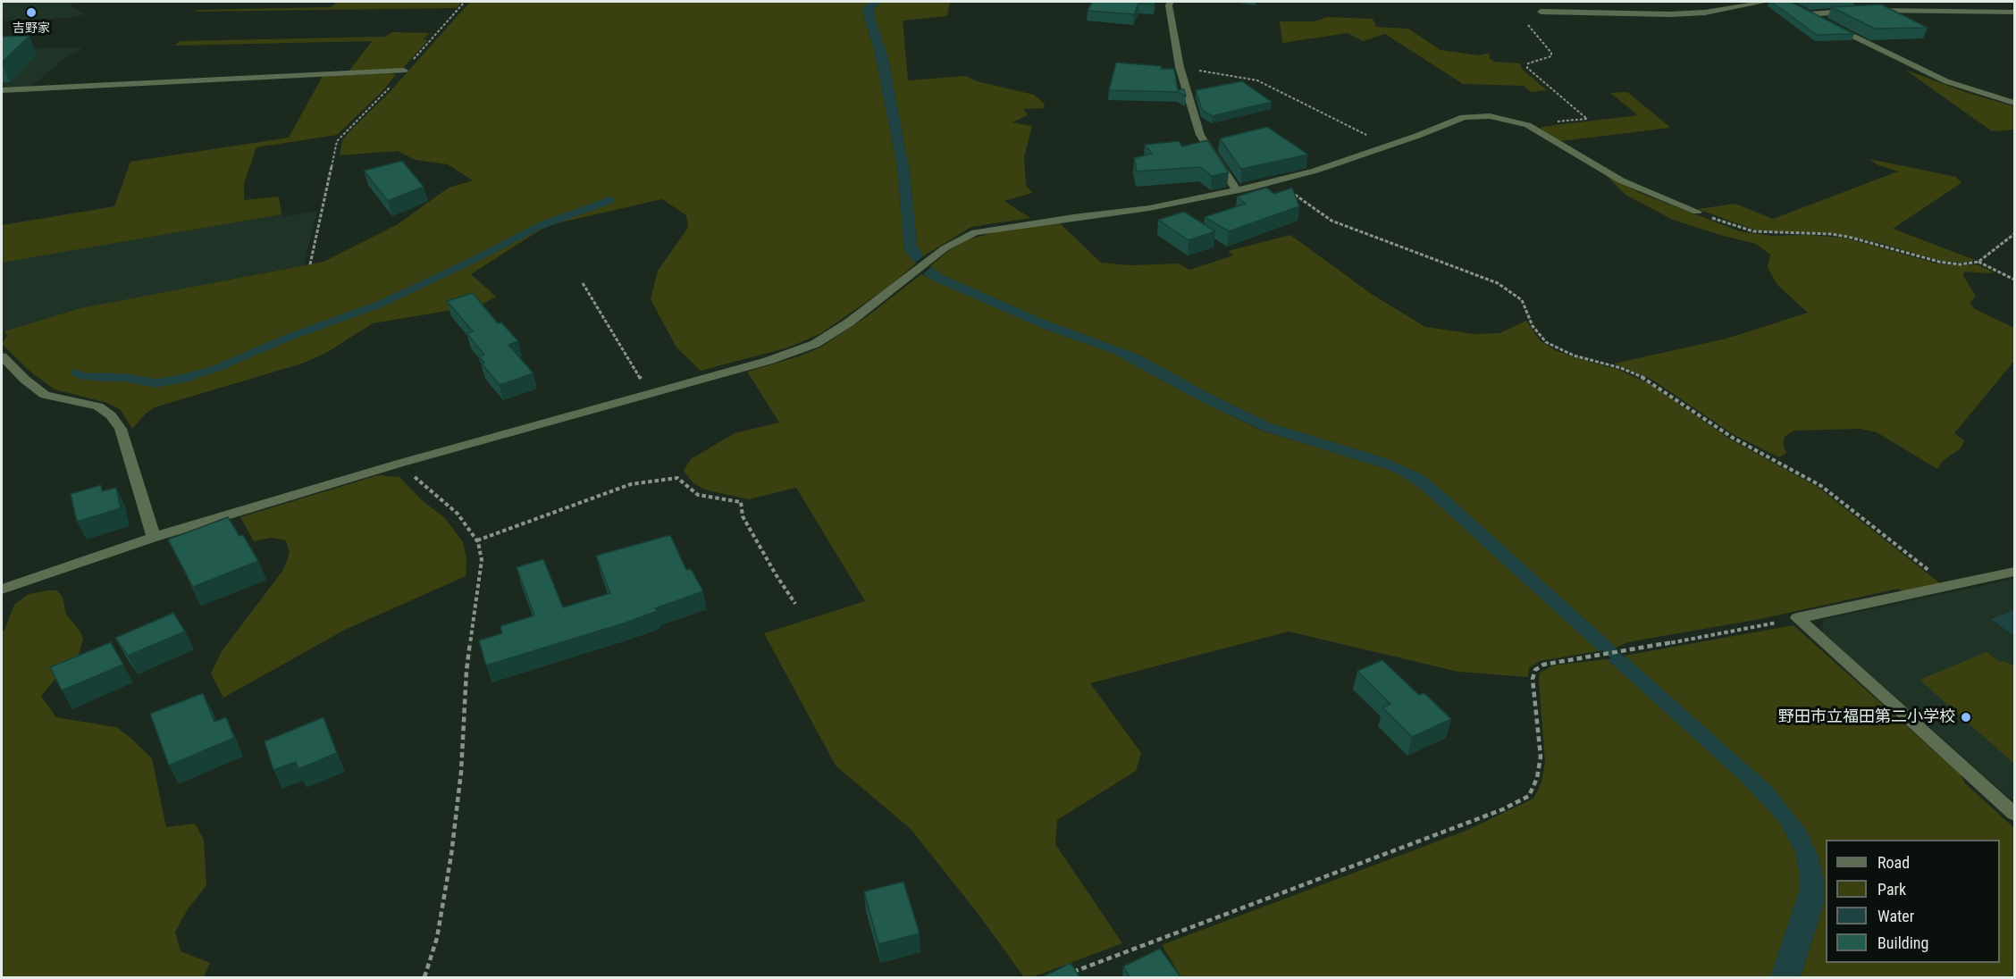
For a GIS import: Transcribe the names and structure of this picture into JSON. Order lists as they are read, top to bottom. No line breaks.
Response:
{"places":["吉野家","野田市立福田第二小学校"],"legend":["Road","Park","Water","Building"]}
